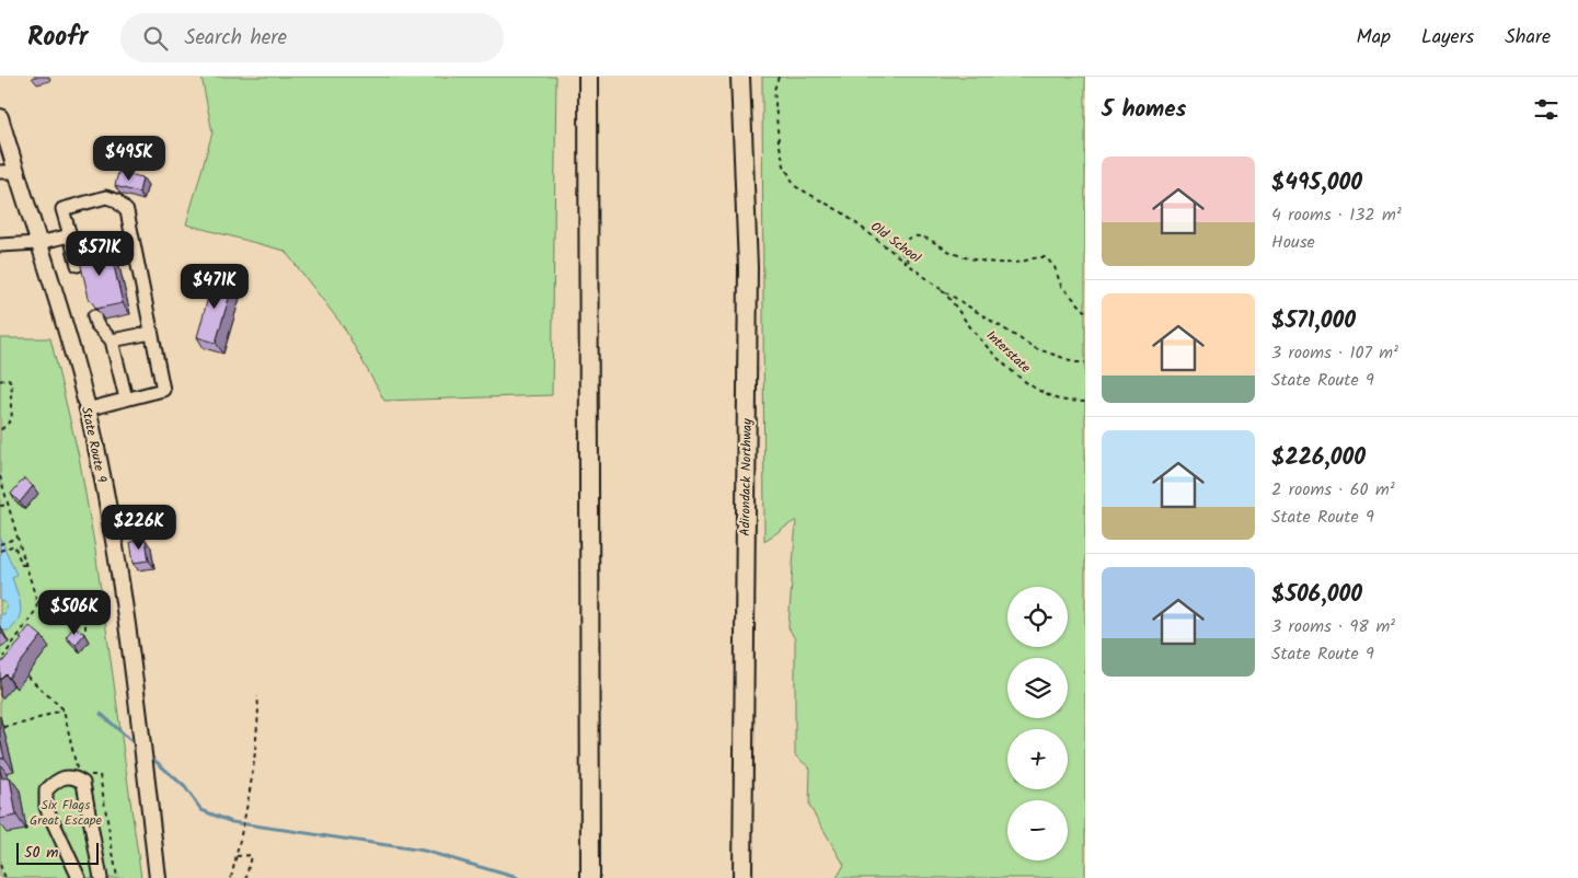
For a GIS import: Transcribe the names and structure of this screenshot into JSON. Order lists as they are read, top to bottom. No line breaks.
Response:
{"streets":{"highway":["Adirondack Northway"],"main road":["State Route 9"],"path":["Old School","Interstate"]},"crossings":[["Old School","Interstate"]],"parks":["Six Flags Great Escape"],"scale_bar":"50 m","page":{"header":"Roofr","search":"Search here","nav":["Map","Layers","Share"],"heading":"5 homes","price":["$495K","$571K","$471K","$226K","$506K"],"list":[{"name":"$495,000","note":"4 rooms · 132 m² · House"},{"name":"$571,000","note":"3 rooms · 107 m² · State Route 9"},{"name":"$226,000","note":"2 rooms · 60 m² · State Route 9"},{"name":"$506,000","note":"3 rooms · 98 m² · State Route 9"}],"map_buttons":["+","−"],"scale":"50 m"}}
